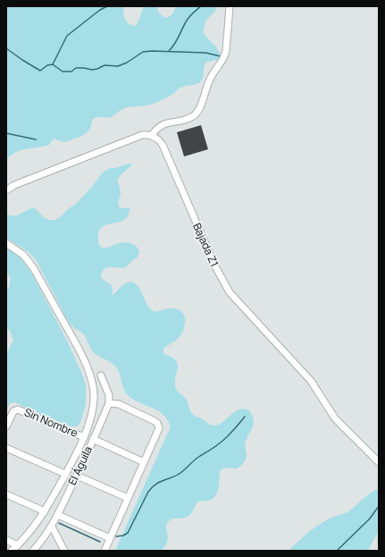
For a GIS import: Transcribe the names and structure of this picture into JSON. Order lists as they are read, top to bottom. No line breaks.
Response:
{"streets":{"street":["Bajada Z1","Sin Nombre","El Águila"]},"crossings":[["Sin Nombre","El Águila"]]}
